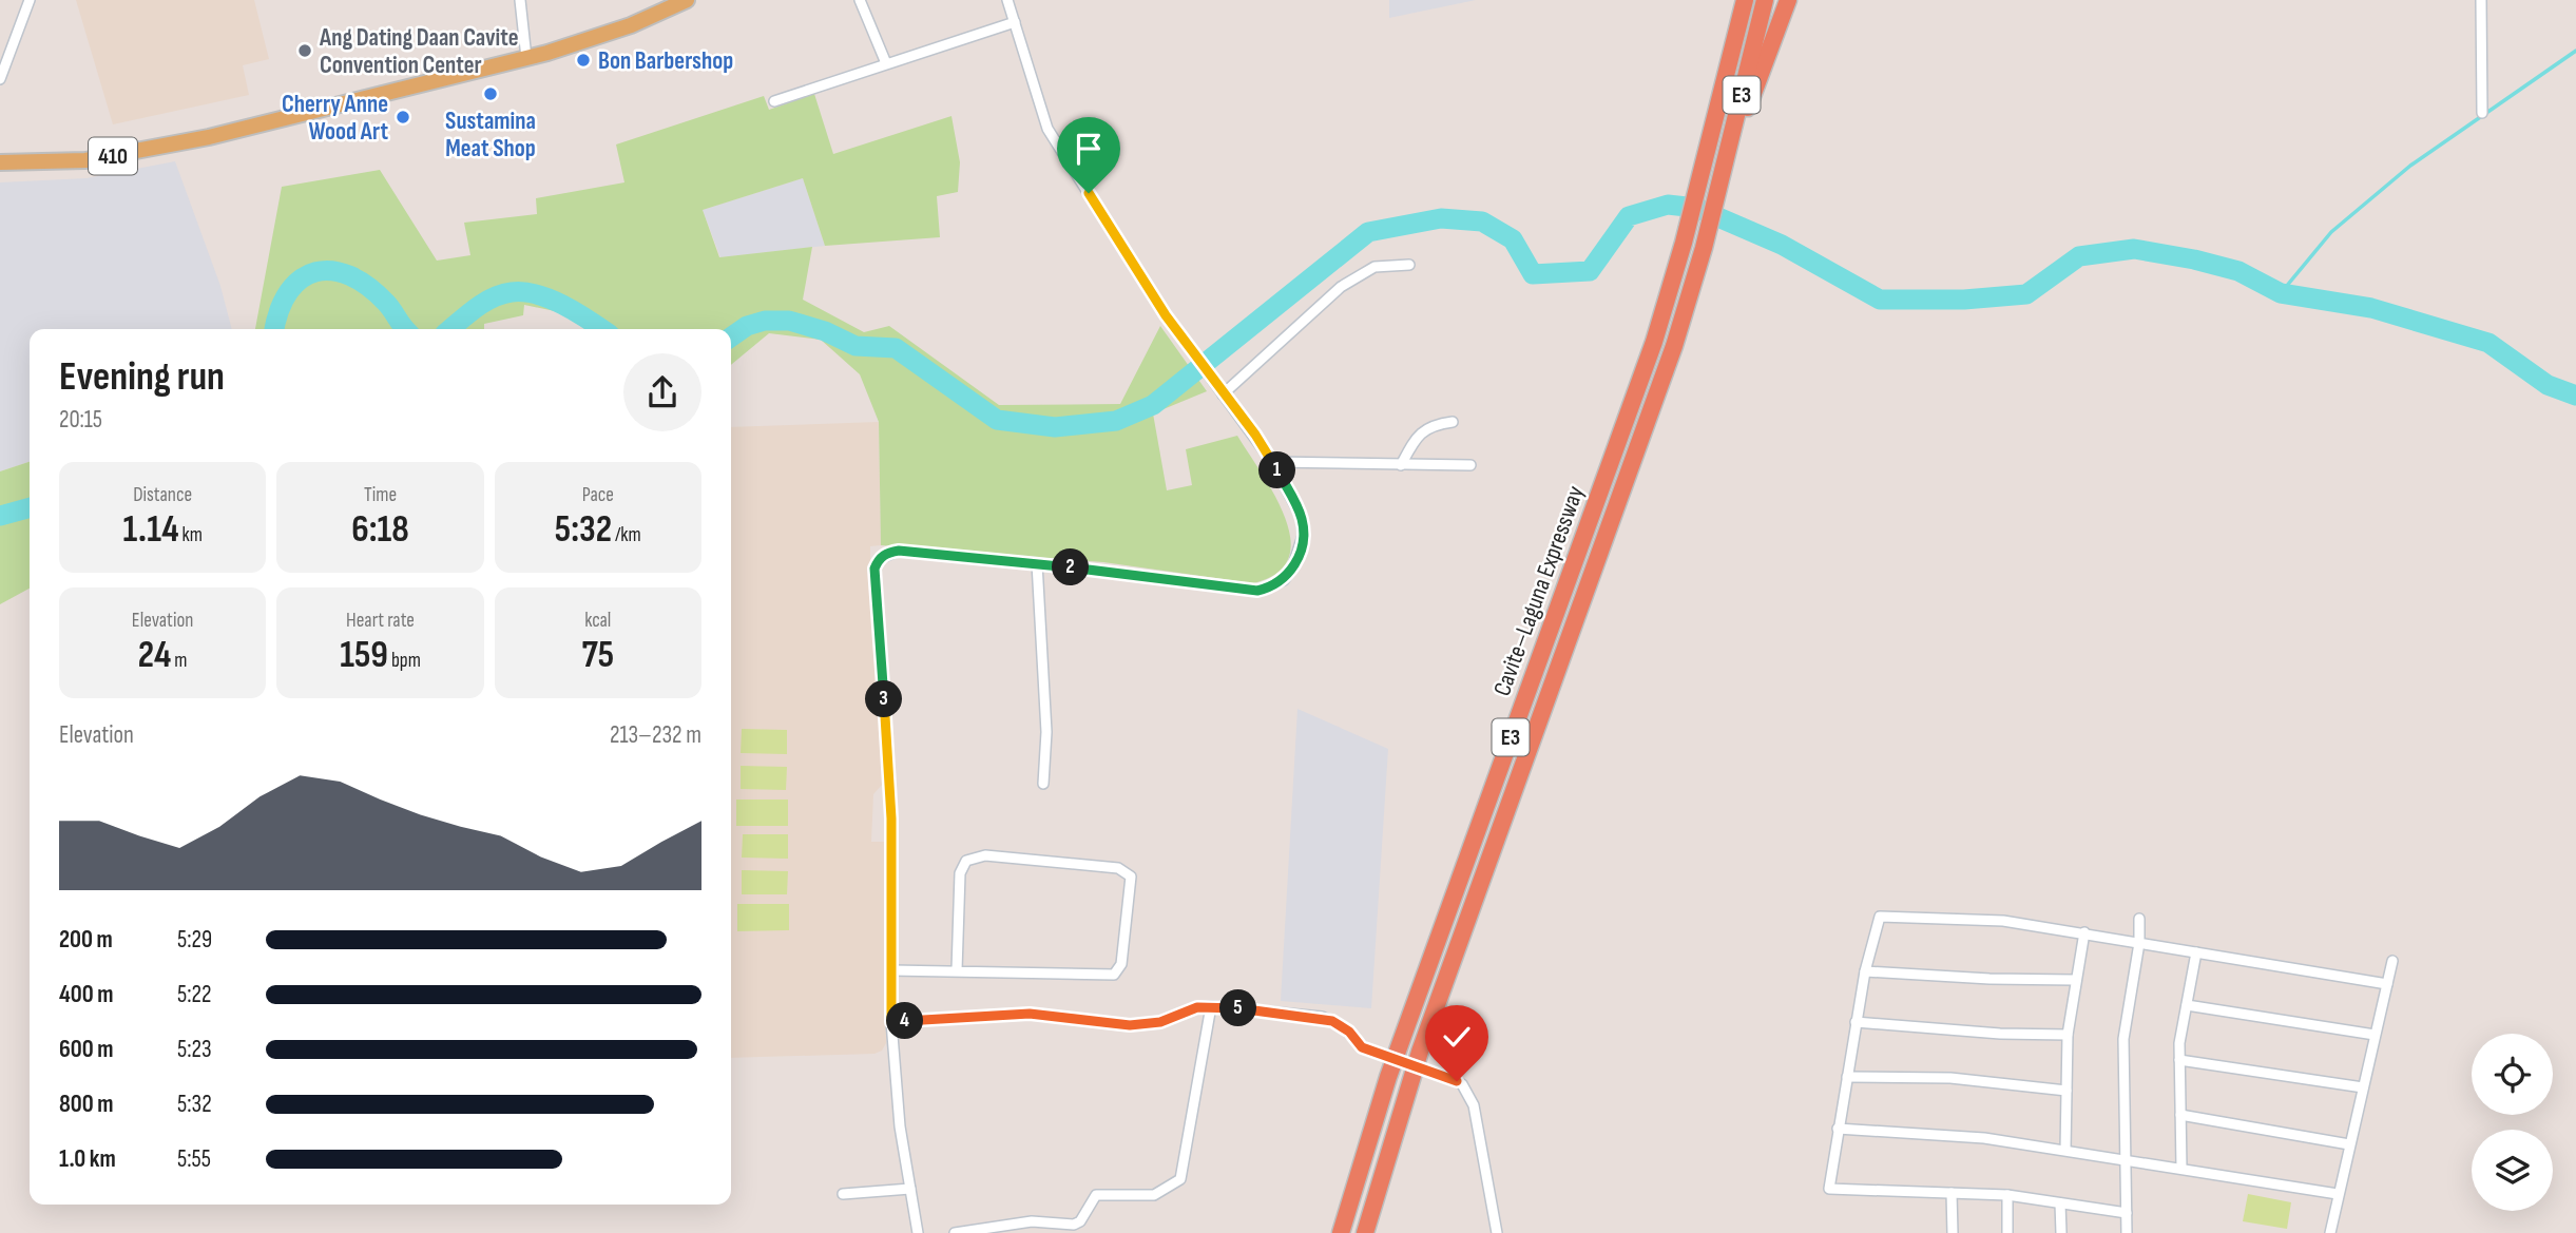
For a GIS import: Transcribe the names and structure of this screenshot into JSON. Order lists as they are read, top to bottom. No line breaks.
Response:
{"streets":{"highway":["E3","Cavite–Laguna Expressway"],"main road":["410"]},"places":["Ang Dating Daan Cavite Convention Center","Bon Barbershop","Sustamina Meat Shop","Cherry Anne Wood Art"],"page":{"heading":["Evening run","20:15"],"pins":["1","2","3","5","4"],"stats":[["Distance","1.14 km"],["Time","6:18"],["Pace","5:32 /km"],["Elevation","24 m"],["Heart rate","159 bpm"],["kcal","75"]],"chart":["Elevation","213–232 m"],"list":[{"name":"200 m","note":"5:29"},{"name":"400 m","note":"5:22"},{"name":"600 m","note":"5:23"},{"name":"800 m","note":"5:32"},{"name":"1.0 km","note":"5:55"}]}}
